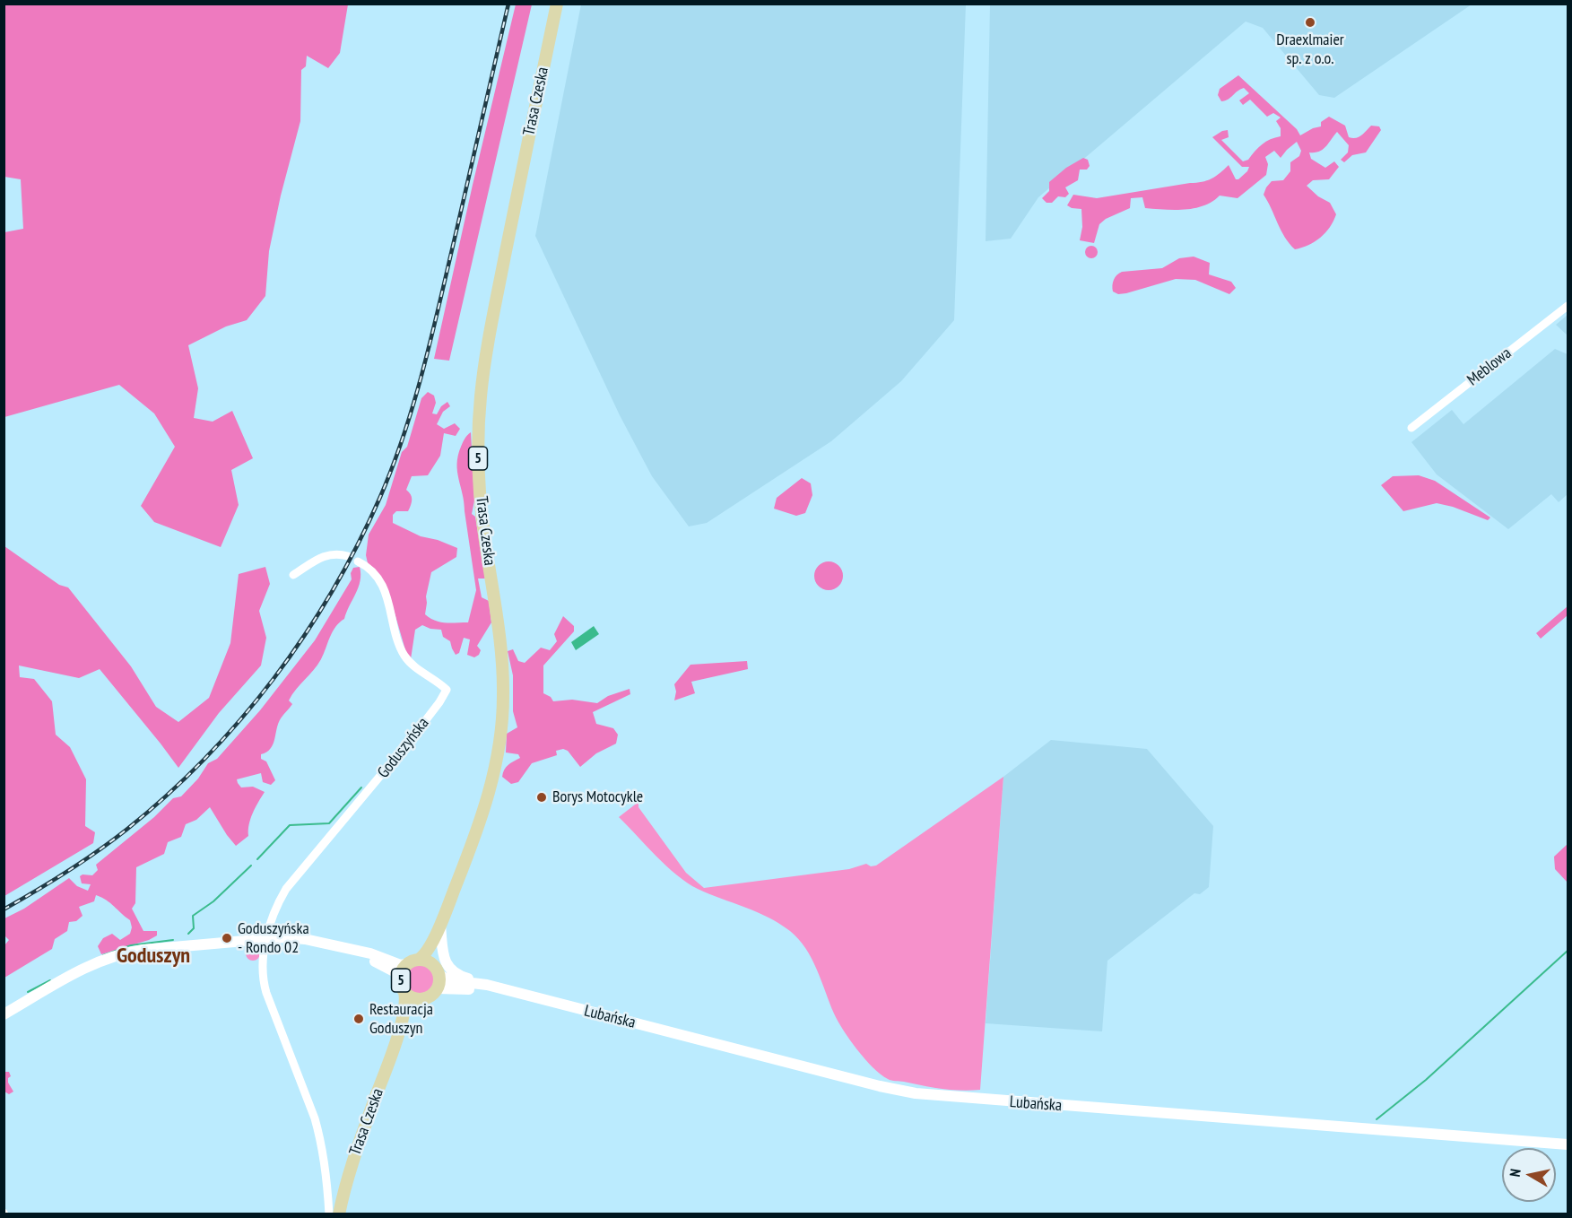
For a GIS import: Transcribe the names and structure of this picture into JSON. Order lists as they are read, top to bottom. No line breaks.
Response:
{"streets":{"main road":["Trasa Czeska","5"],"street":["Meblowa","Goduszyńska","Lubańska"]},"crossings":[["Trasa Czeska","5"],["Trasa Czeska","Lubańska"],["5","Lubańska"]],"districts":["Goduszyn"],"places":["Draexlmaier sp. z o.o.","Borys Motocykle","Goduszyńska - Rondo 02","Restauracja Goduszyn"],"north":"left"}
